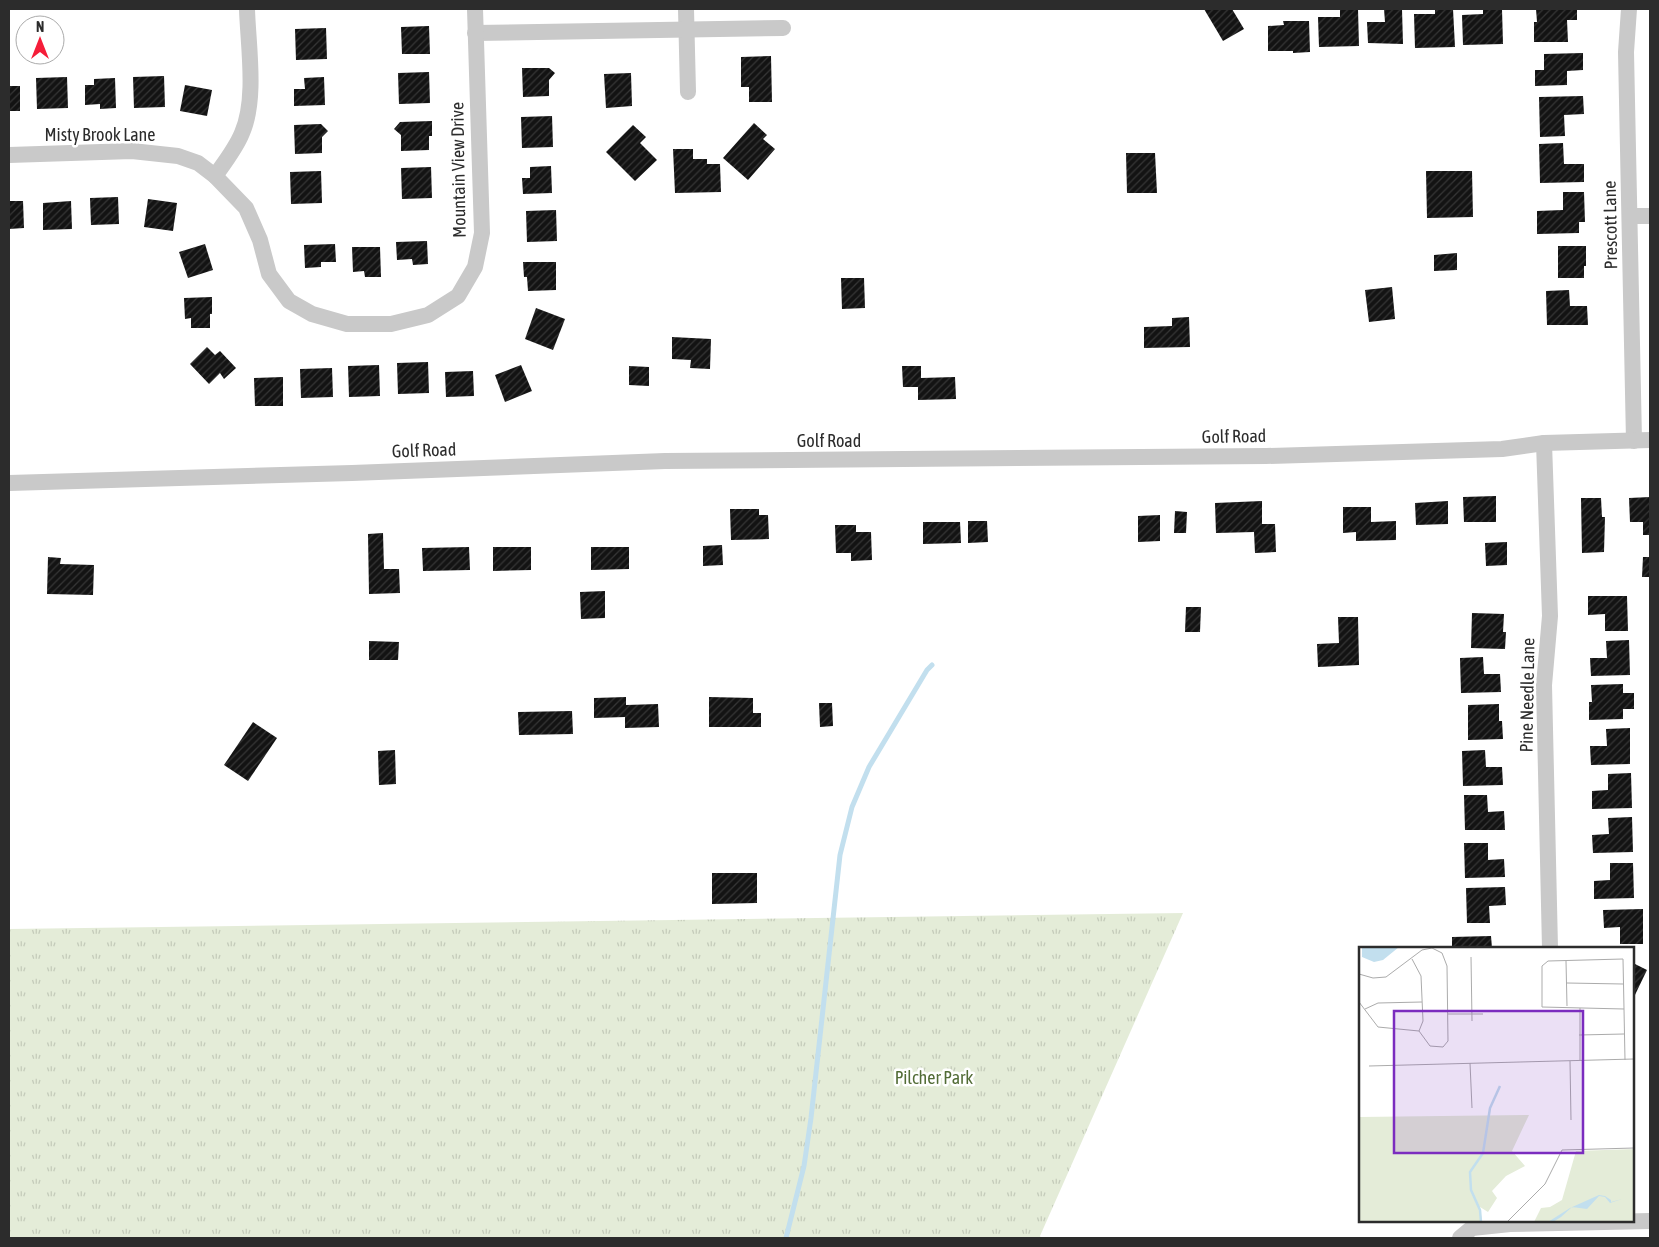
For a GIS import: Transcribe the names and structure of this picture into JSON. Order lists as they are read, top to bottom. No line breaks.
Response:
{"streets":{"street":["Misty Brook Lane","Mountain View Drive","Prescott Lane","Golf Road","Pine Needle Lane"]},"crossings":[["Misty Brook Lane","Mountain View Drive"],["Prescott Lane","Golf Road"],["Golf Road","Pine Needle Lane"]],"parks":["Pilcher Park"],"north":"top"}
